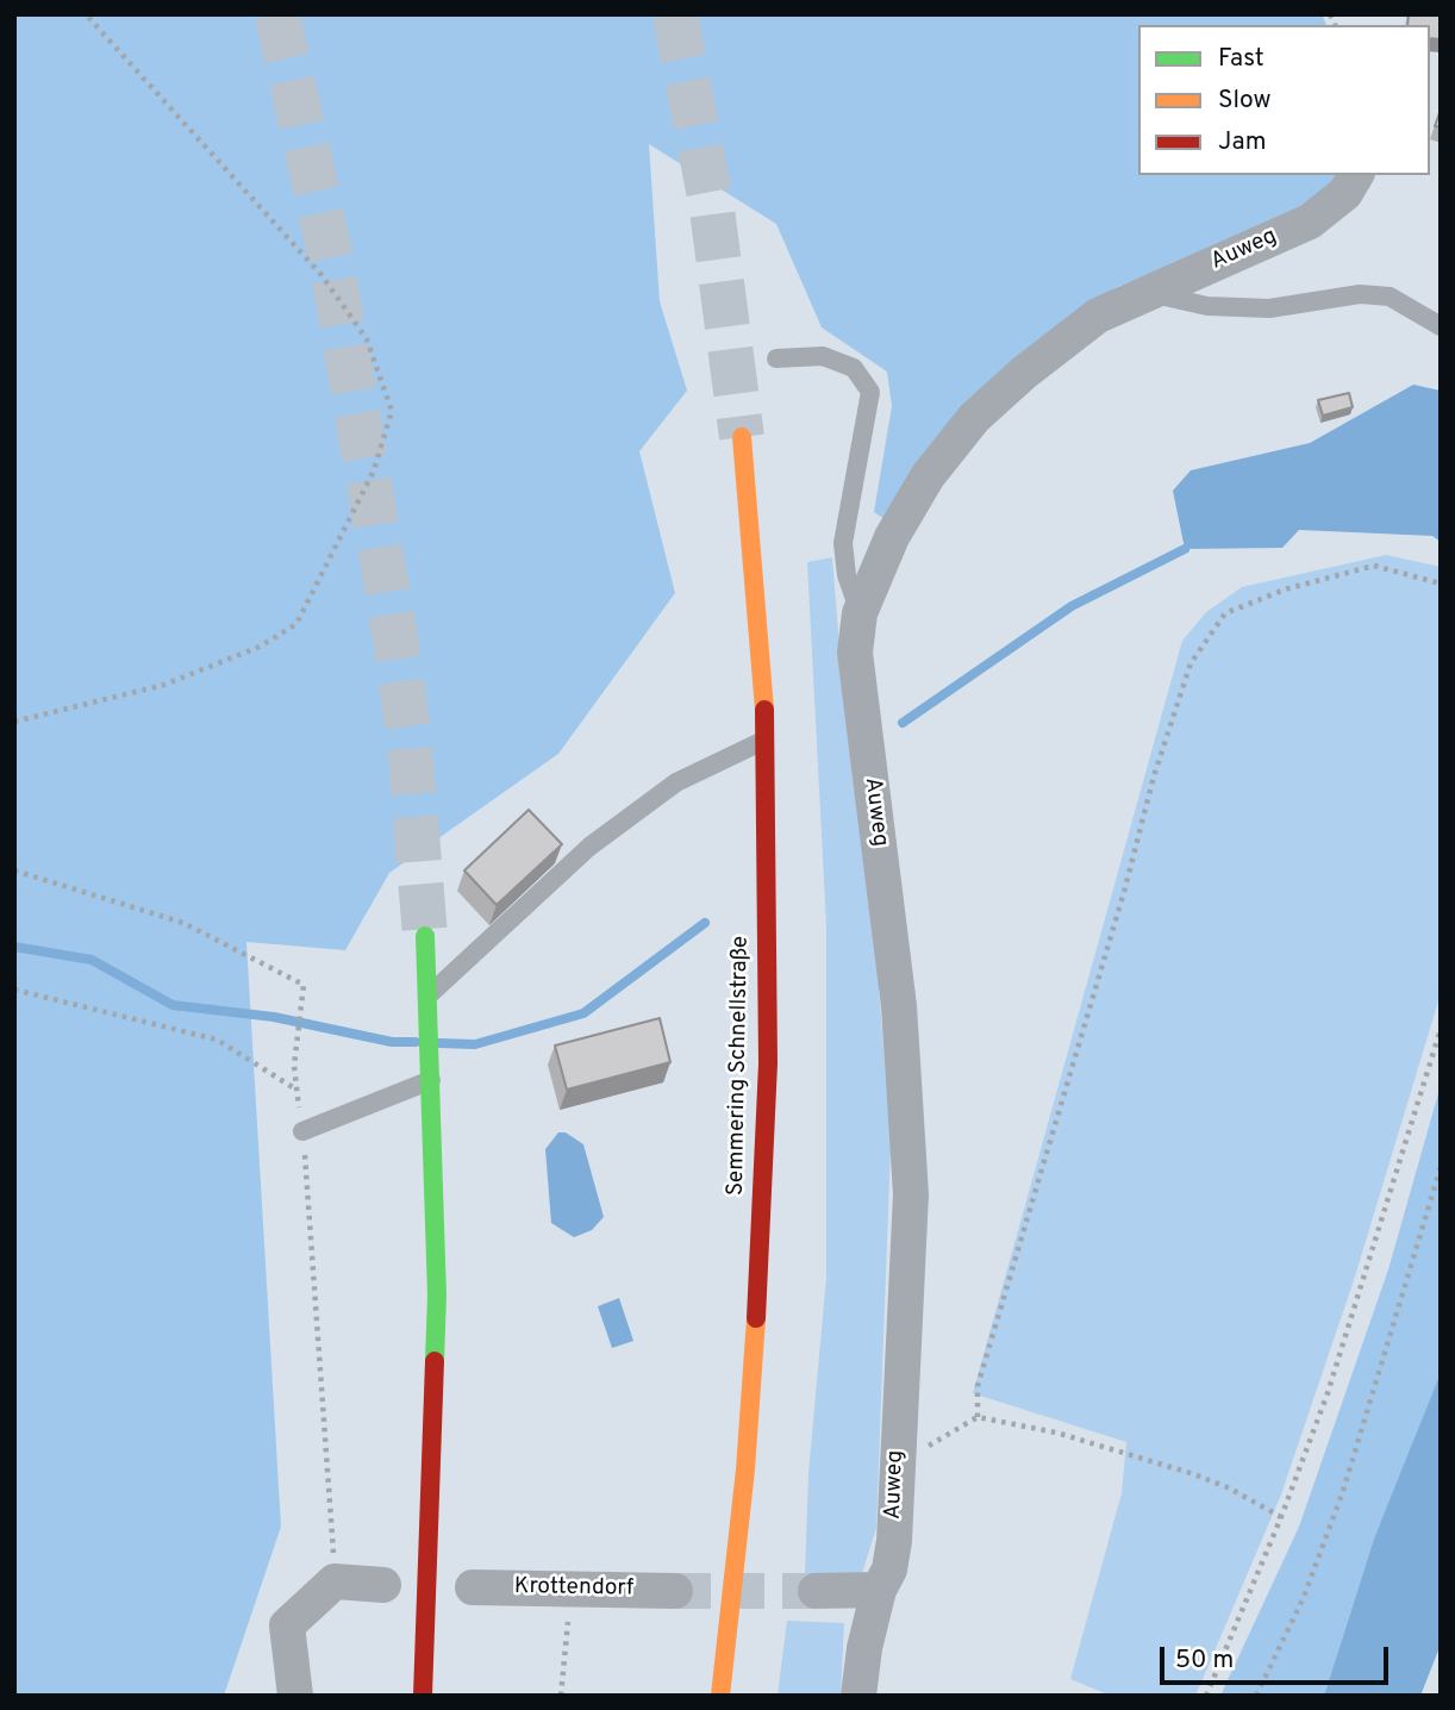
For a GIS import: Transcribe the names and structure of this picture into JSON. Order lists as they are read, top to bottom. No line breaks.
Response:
{"streets":{"highway":["Semmering Schnellstraße"],"street":["Auweg","Krottendorf"]},"legend":["Fast","Slow","Jam"],"scale_bar":"50 m"}
